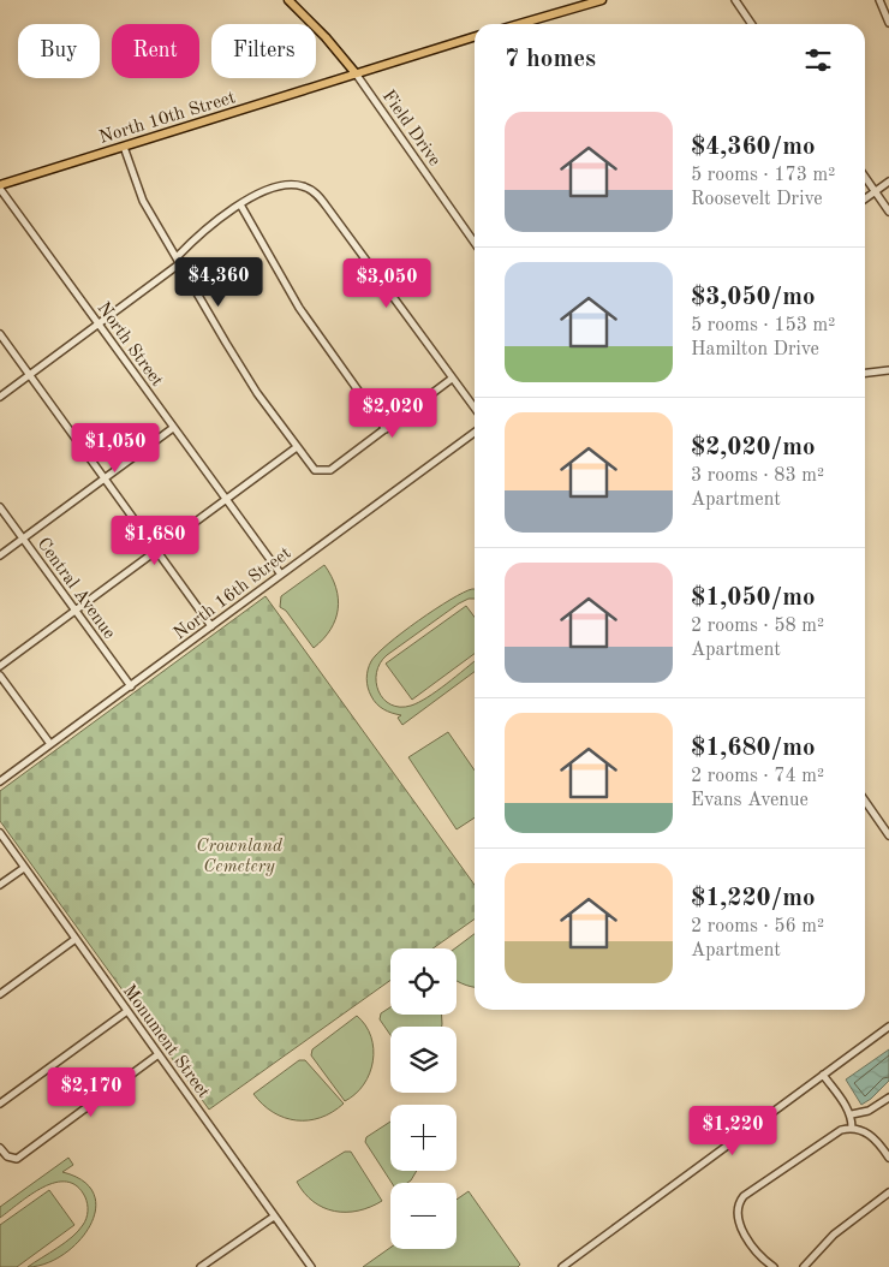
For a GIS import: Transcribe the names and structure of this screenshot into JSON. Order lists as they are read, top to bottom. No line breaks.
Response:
{"streets":{"main road":["North 10th Street","Field Drive"],"street":["North Street","Central Avenue","North 16th Street","Monument Street"]},"crossings":[["North 10th Street","Field Drive"],["North 10th Street","North Street"],["North Street","North 16th Street"],["Central Avenue","North 16th Street"]],"parks":["Crownland Cemetery"],"page":{"chip":["Buy","Rent","Filters"],"heading":"7 homes","list":[{"name":"$4,360/mo","note":"5 rooms · 173 m² · Roosevelt Drive"},{"name":"$3,050/mo","note":"5 rooms · 153 m² · Hamilton Drive"},{"name":"$2,020/mo","note":"3 rooms · 83 m² · Apartment"},{"name":"$1,050/mo","note":"2 rooms · 58 m² · Apartment"},{"name":"$1,680/mo","note":"2 rooms · 74 m² · Evans Avenue"},{"name":"$1,220/mo","note":"2 rooms · 56 m² · Apartment"}],"price":["$4,360","$3,050","$2,020","$1,050","$1,680","$2,170","$1,220"],"map_buttons":["+","−"]}}
